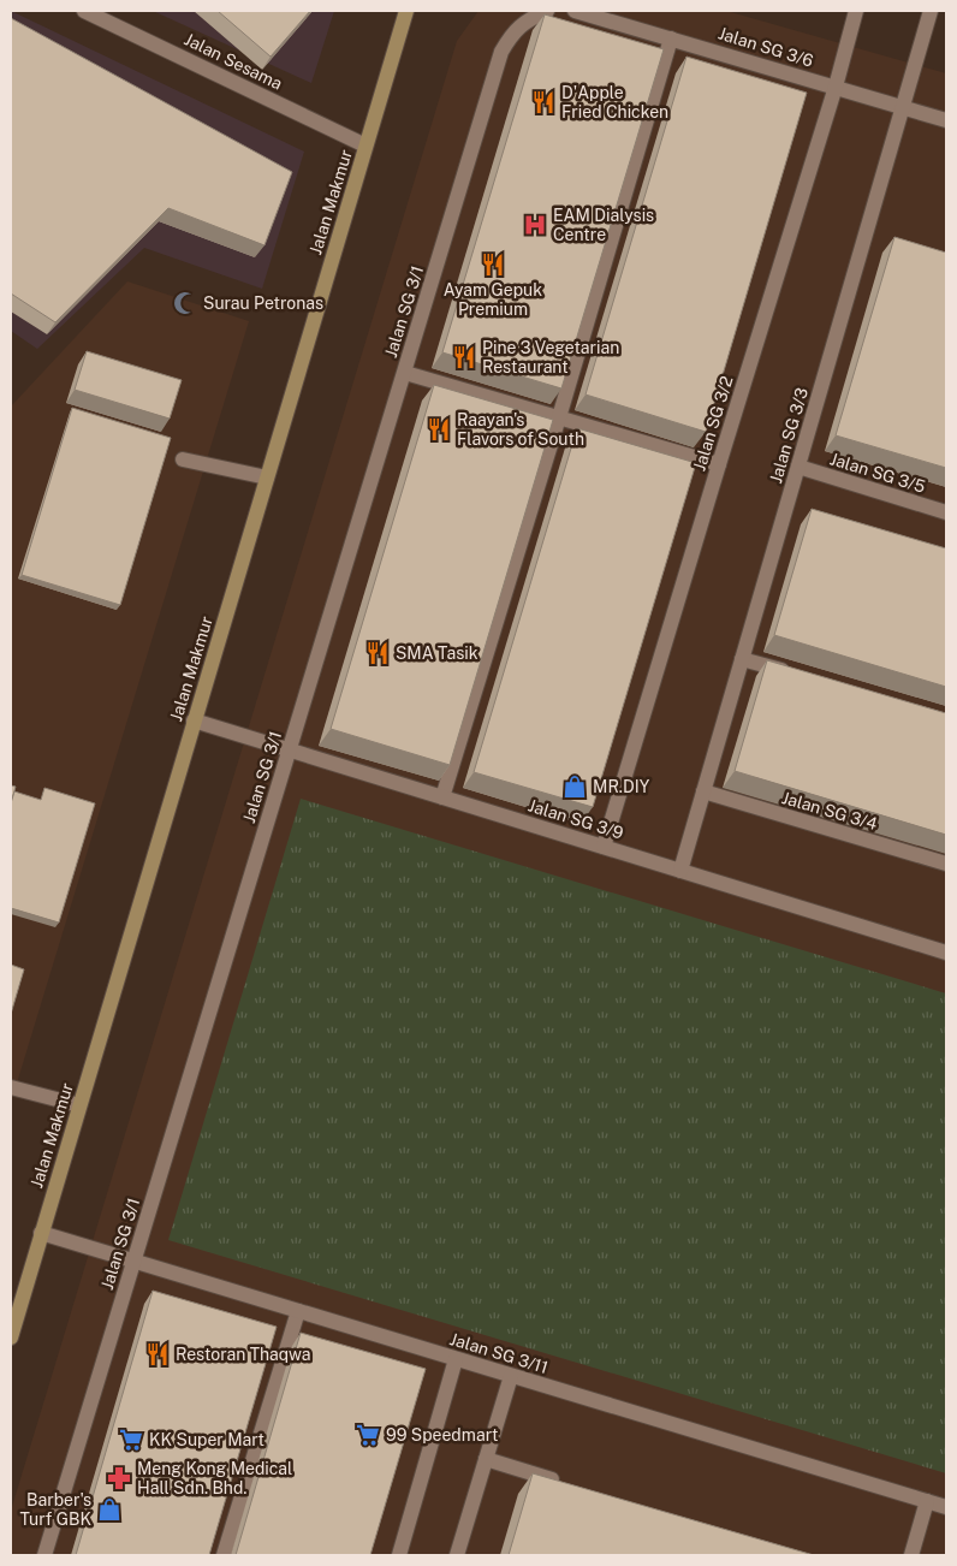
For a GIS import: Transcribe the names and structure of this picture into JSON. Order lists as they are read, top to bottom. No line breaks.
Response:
{"streets":{"street":["Jalan SG 3/6","Jalan Sesama","Jalan Makmur","Jalan SG 3/1","Jalan SG 3/2","Jalan SG 3/3","Jalan SG 3/5","Jalan SG 3/4","Jalan SG 3/9","Jalan SG 3/11"]},"crossings":[["Jalan SG 3/6","Jalan SG 3/2"],["Jalan SG 3/6","Jalan SG 3/3"],["Jalan Sesama","Jalan Makmur"],["Jalan Makmur","Jalan SG 3/9"],["Jalan Makmur","Jalan SG 3/11"],["Jalan SG 3/1","Jalan SG 3/9"],["Jalan SG 3/1","Jalan SG 3/11"],["Jalan SG 3/2","Jalan SG 3/9"],["Jalan SG 3/3","Jalan SG 3/5"],["Jalan SG 3/3","Jalan SG 3/4"],["Jalan SG 3/3","Jalan SG 3/9"]],"places":{"restaurant":["D'Apple Fried Chicken","Ayam Gepuk Premium","Pine 3 Vegetarian Restaurant","Raayan's Flavors of South","SMA Tasik","Restoran Thaqwa"],"hospital":["EAM Dialysis Centre"],"mosque":["Surau Petronas"],"shop":["MR.DIY","Barber's Turf GBK"],"supermarket":["99 Speedmart","KK Super Mart"],"pharmacy":["Meng Kong Medical Hall Sdn. Bhd."]}}
